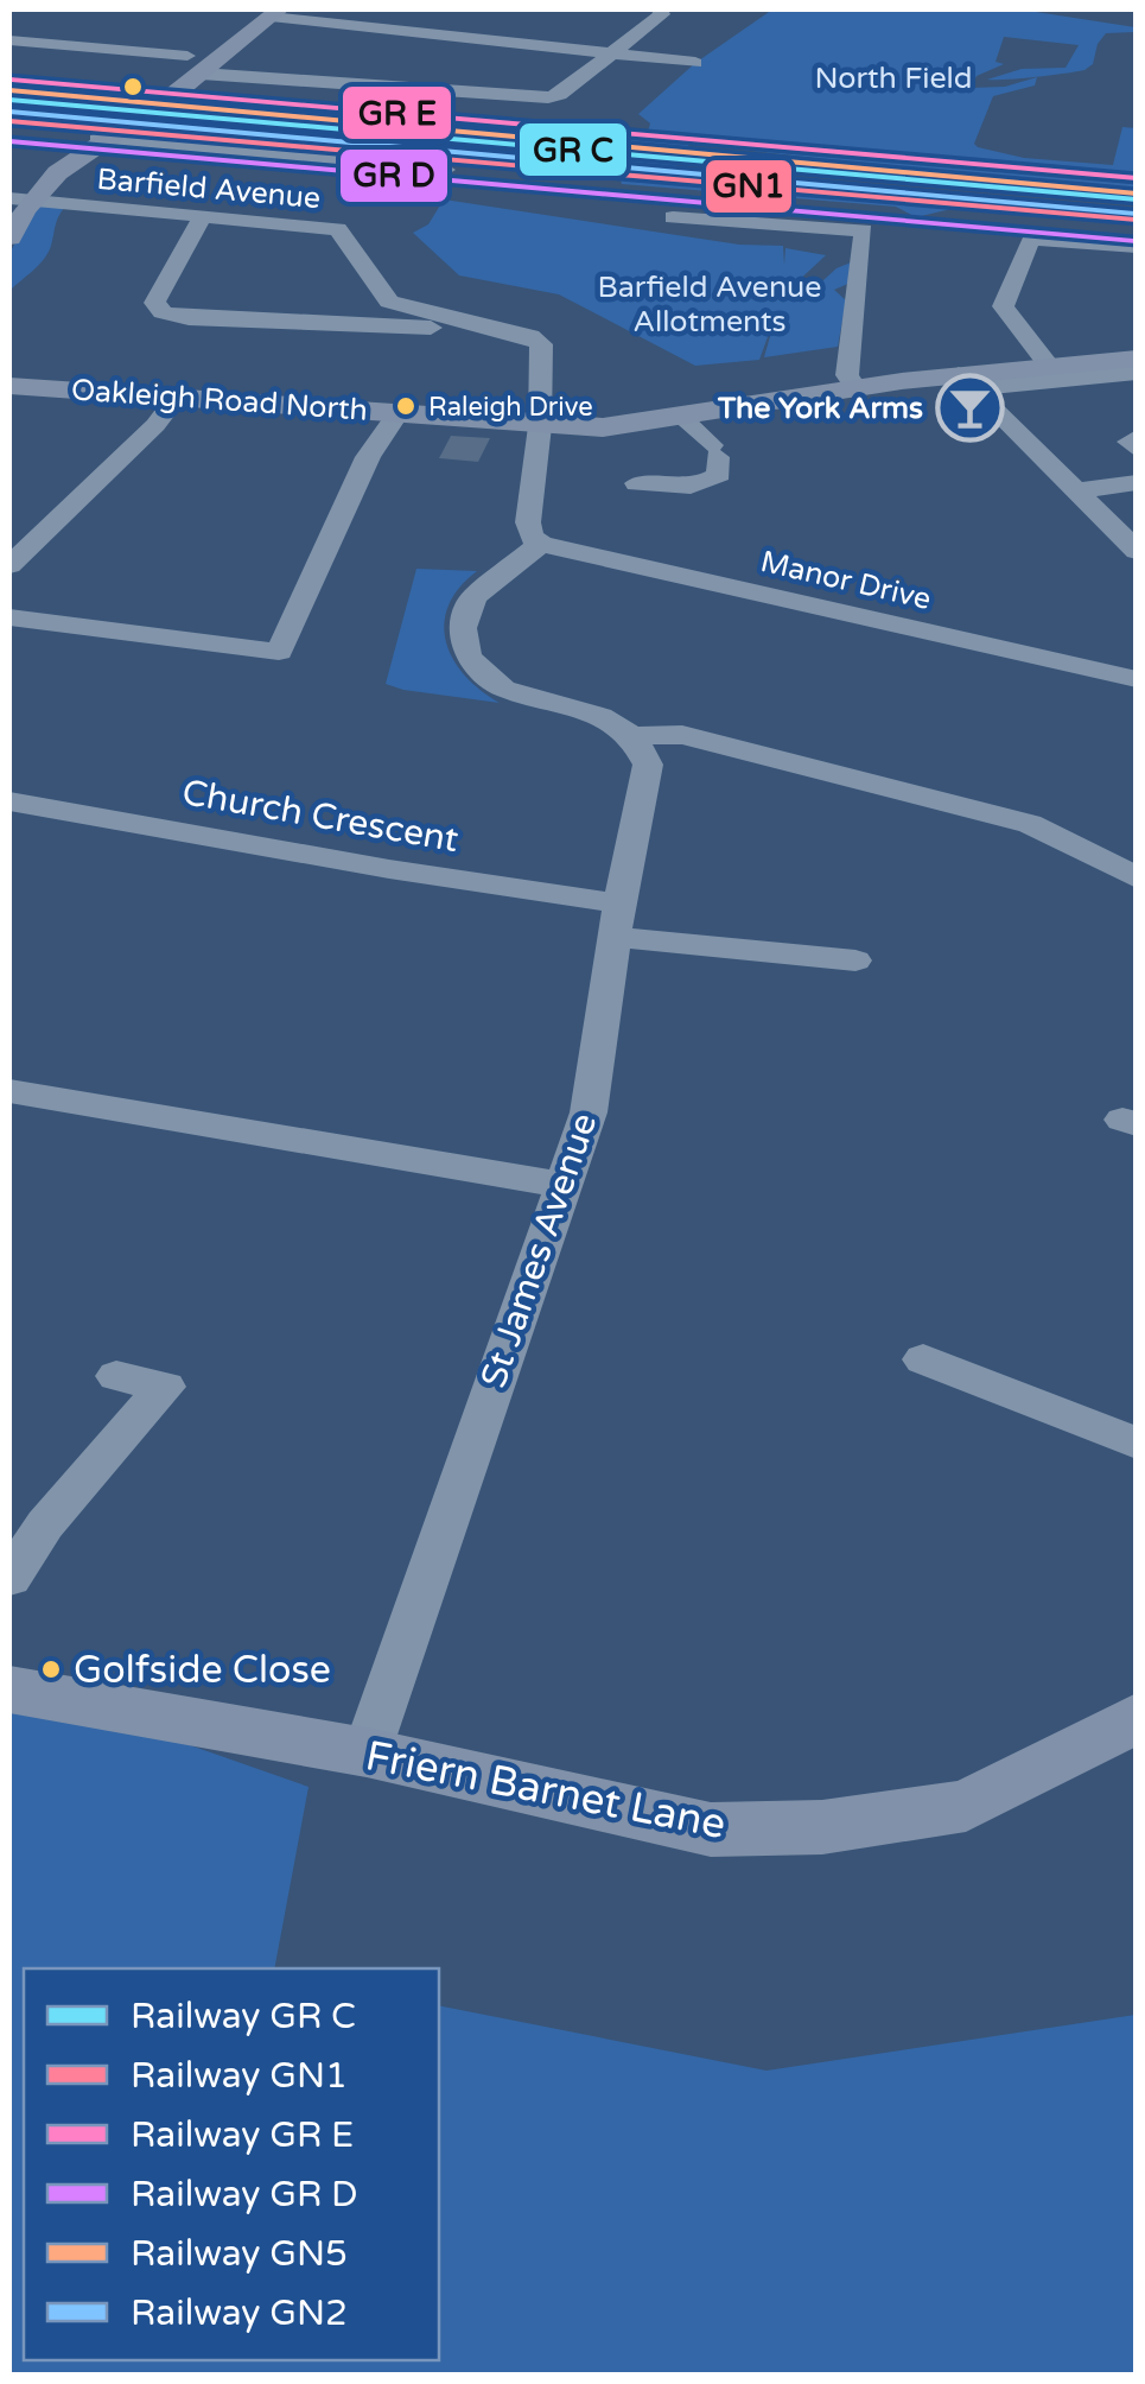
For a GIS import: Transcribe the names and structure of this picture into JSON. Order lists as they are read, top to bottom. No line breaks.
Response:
{"streets":{"main road":["Oakleigh Road North","Friern Barnet Lane"],"street":["Barfield Avenue","Manor Drive","Church Crescent","St James Avenue"]},"crossings":[["Church Crescent","St James Avenue"],["St James Avenue","Friern Barnet Lane"]],"parks":["North Field","Barfield Avenue Allotments"],"places":{"other":["Raleigh Drive","Golfside Close"],"bar":["The York Arms"]},"lines":["rail line GN5","rail line GN2","rail line GN1"],"legend":["Railway GR C","Railway GN1","Railway GR E","Railway GR D","Railway GN5","Railway GN2"]}
